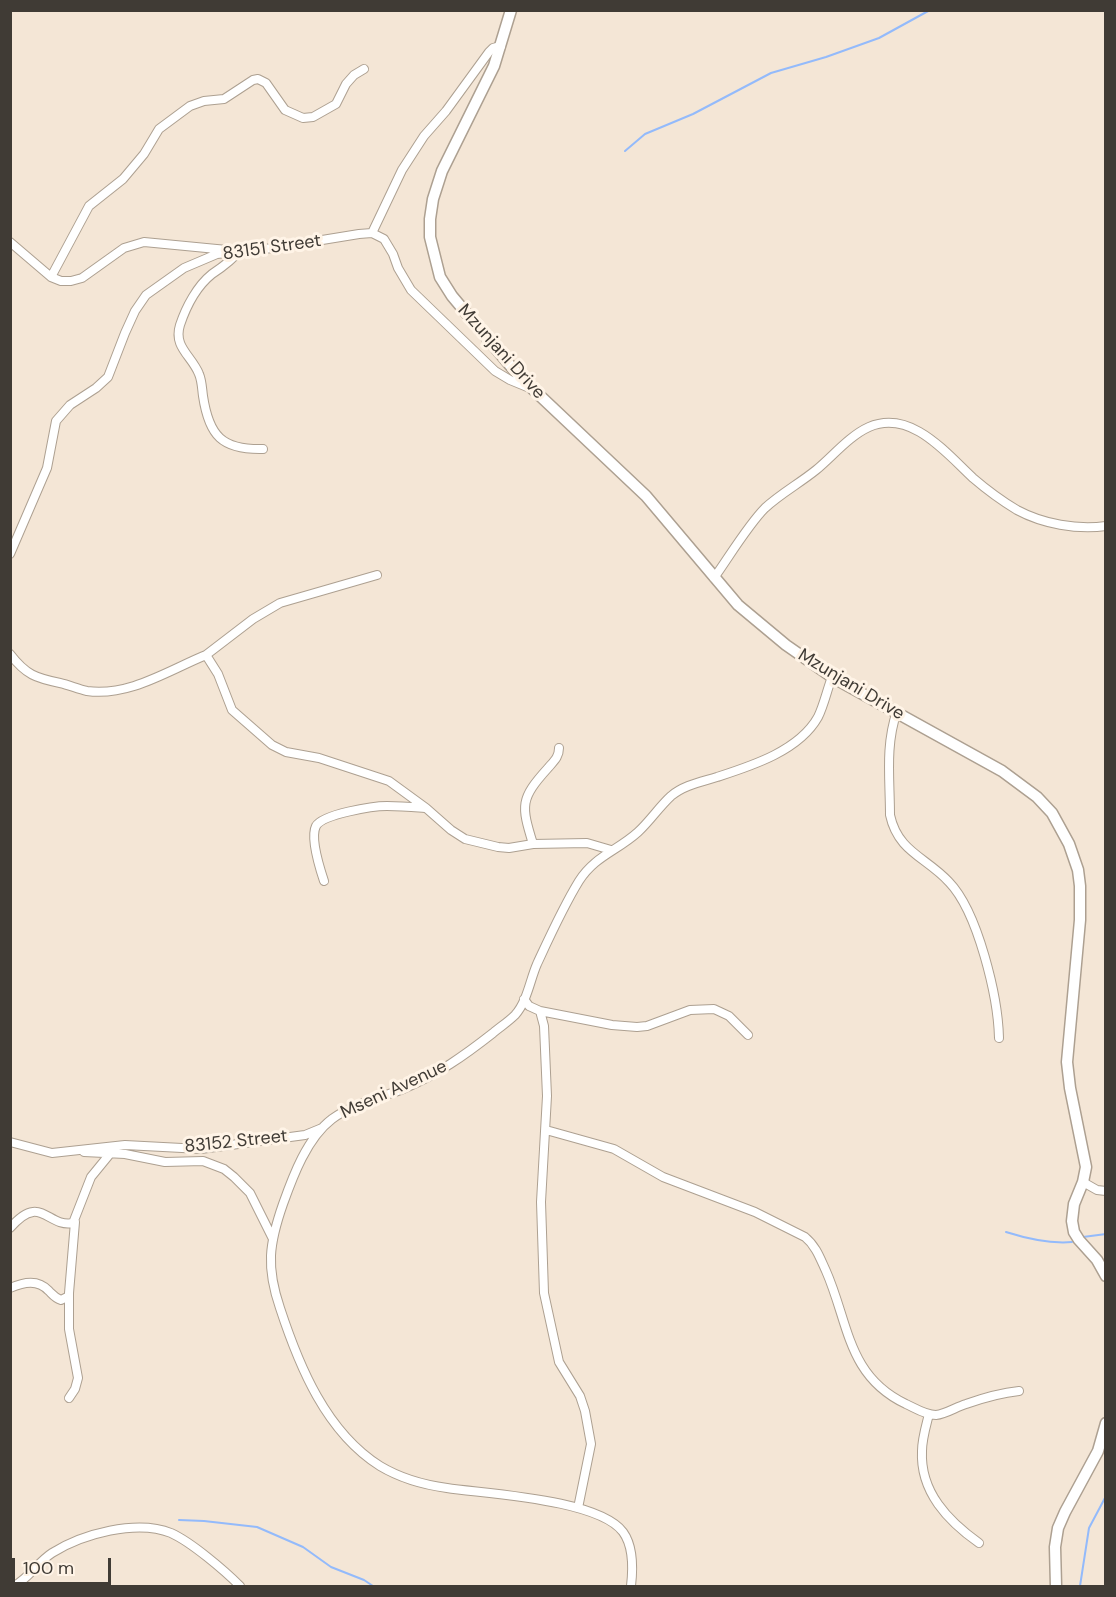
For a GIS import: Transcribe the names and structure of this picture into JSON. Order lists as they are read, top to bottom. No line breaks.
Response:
{"streets":{"main road":["Mzunjani Drive"],"street":["83151 Street","Mseni Avenue","83152 Street"]},"crossings":[["Mzunjani Drive","Mseni Avenue"],["Mseni Avenue","83152 Street"]],"scale_bar":"100 m"}
